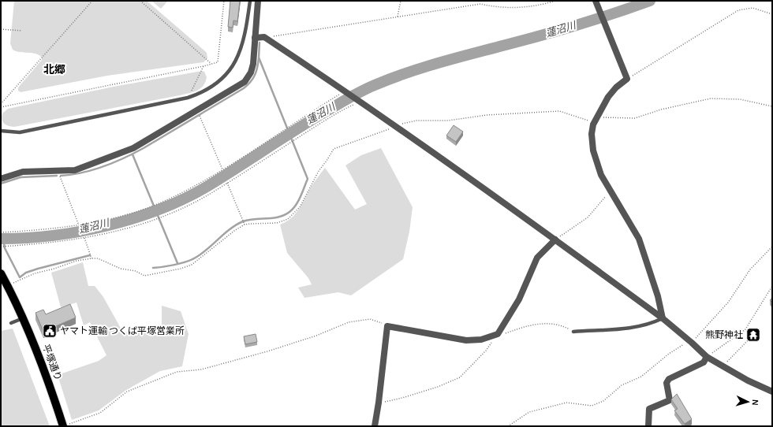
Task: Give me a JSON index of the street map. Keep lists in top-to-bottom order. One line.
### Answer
{"streets":{"main road":["平塚通り"]},"districts":["北郷"],"water":["蓮沼川"],"places":{"public building":["ヤマト運輸 つくば平塚営業所"],"temple":["熊野神社"]},"north":"right"}
